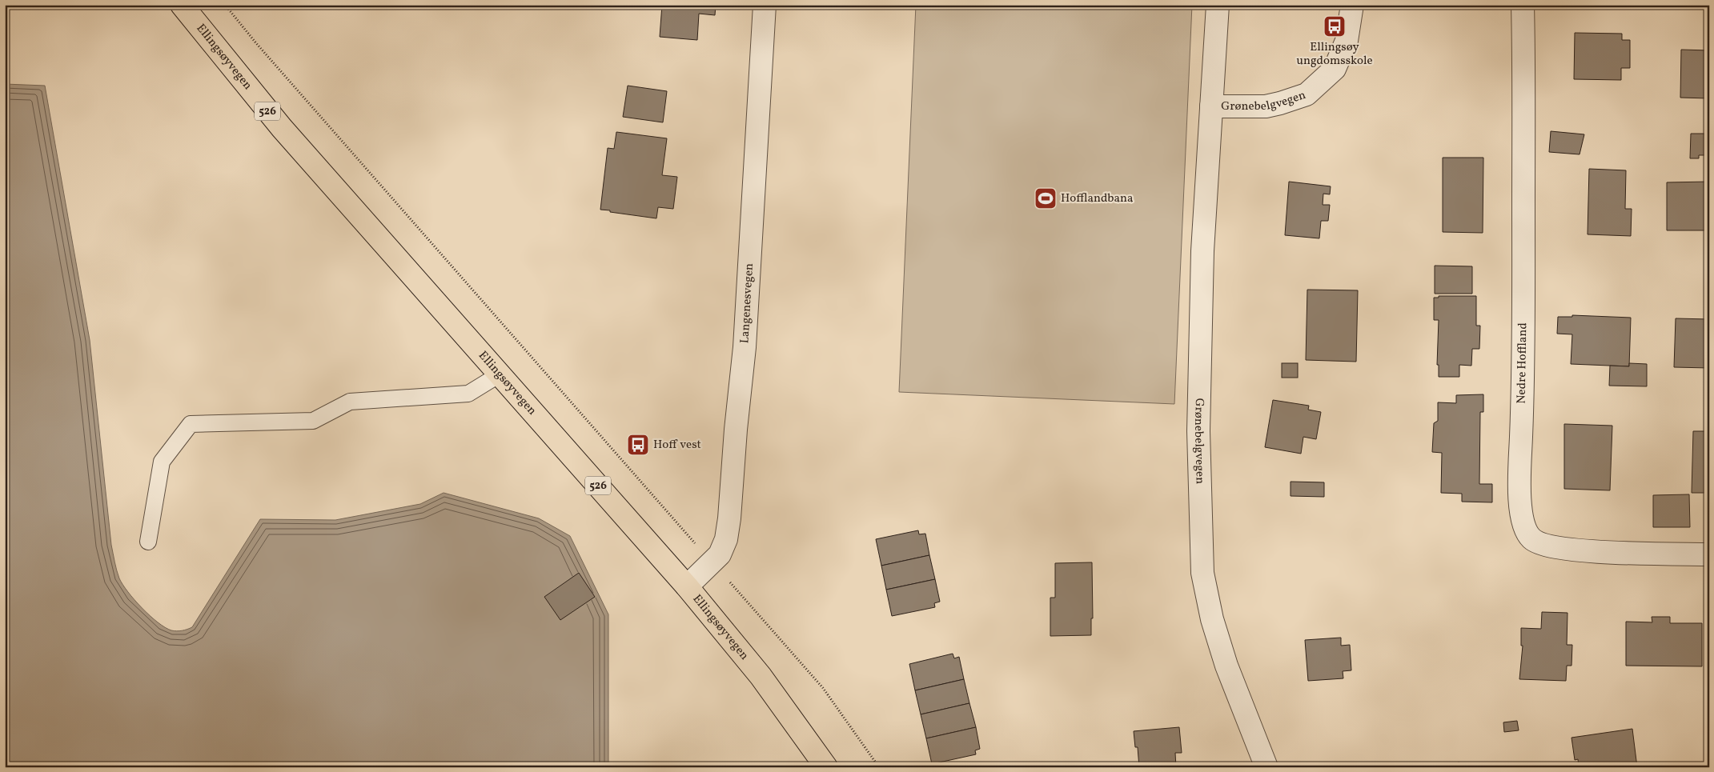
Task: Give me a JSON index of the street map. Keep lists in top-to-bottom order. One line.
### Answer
{"streets":{"main road":["Ellingsøyvegen","526"],"street":["Grønebelgvegen","Langenesvegen","Nedre Hoffland"]},"crossings":[["Ellingsøyvegen","Langenesvegen"]],"places":{"bus stop":["Ellingsøy ungdomsskole","Hoff vest"],"sports":["Hofflandbana"]}}
